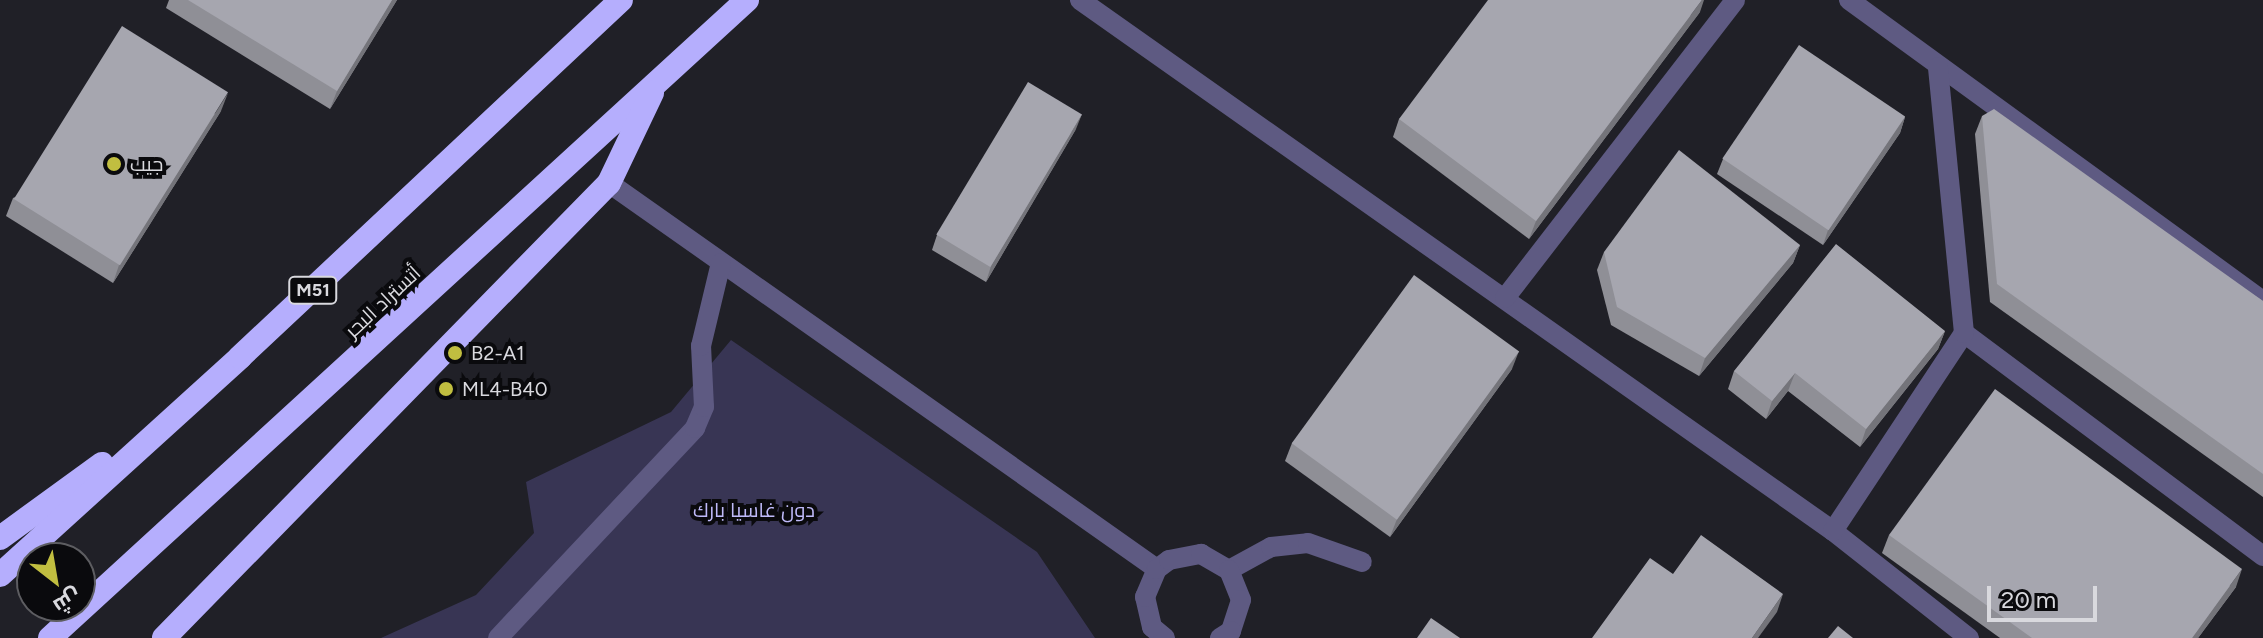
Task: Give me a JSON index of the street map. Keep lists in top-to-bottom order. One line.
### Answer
{"streets":{"highway":["M51","أتستراد البحر"]},"parks":["دون غاسيا بارك"],"places":["جيب","B2-A1","ML4-B40"],"scale_bar":"20 m","north":"bottom right"}
